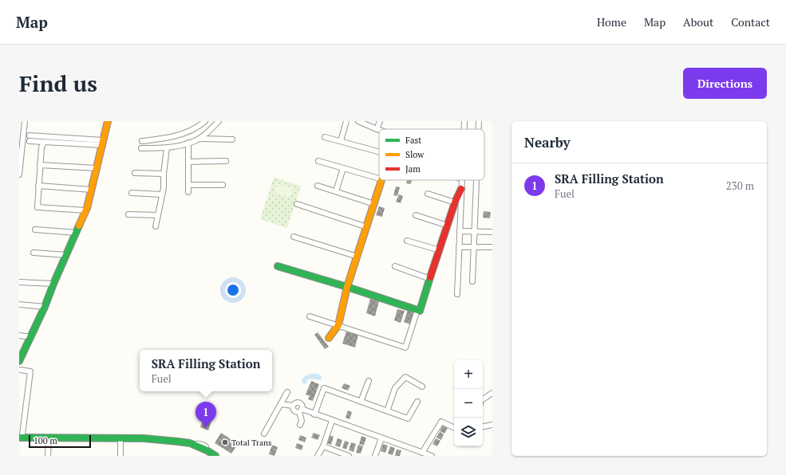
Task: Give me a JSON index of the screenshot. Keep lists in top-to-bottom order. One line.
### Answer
{"places":["Total Trans"],"legend":["Fast","Slow","Jam"],"scale_bar":"100 m","page":{"header":"Map","nav":["Home","Map","About","Contact"],"buttons":"Directions","title":"Find us","heading":"Nearby","list":[{"mark":"1","name":"SRA Filling Station","note":"Fuel","value":"230 m"}],"popup":["SRA Filling Station","Fuel"],"map_buttons":["+","−"],"pins":"1","scale":"100 m"}}
